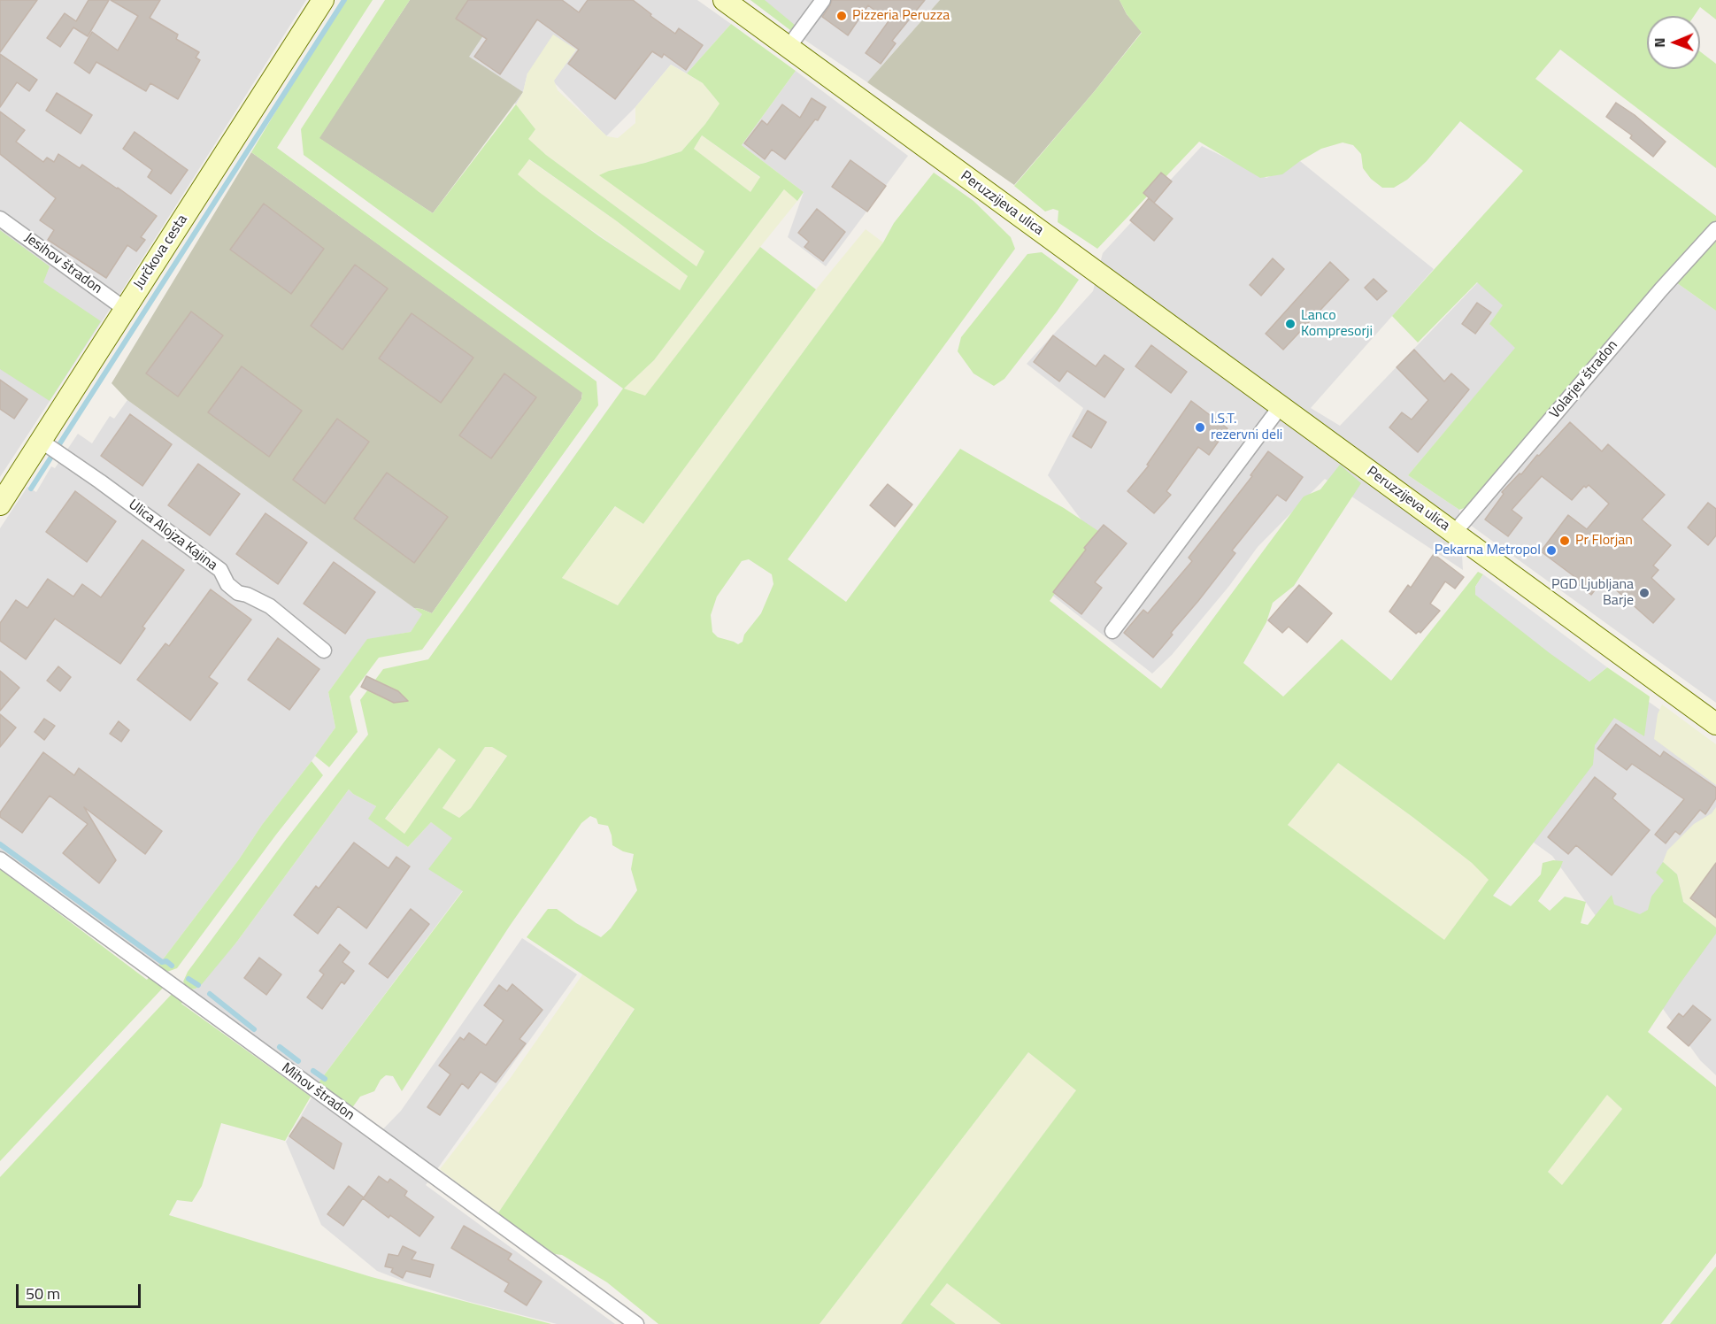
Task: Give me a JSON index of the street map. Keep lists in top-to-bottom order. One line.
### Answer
{"streets":{"main road":["Peruzzijeva ulica","Jurčkova cesta"],"street":["Jesihov štradon","Volarjev štradon","Ulica Alojza Kajina","Mihov štradon"]},"crossings":[["Peruzzijeva ulica","Volarjev štradon"],["Jurčkova cesta","Jesihov štradon"],["Jurčkova cesta","Ulica Alojza Kajina"]],"places":["Pizzeria Peruzza","Lanco Kompresorji","I.S.T. rezervni deli","Pr Florjan","Pekarna Metropol","PGD Ljubljana Barje"],"scale_bar":"50 m","north":"left"}
